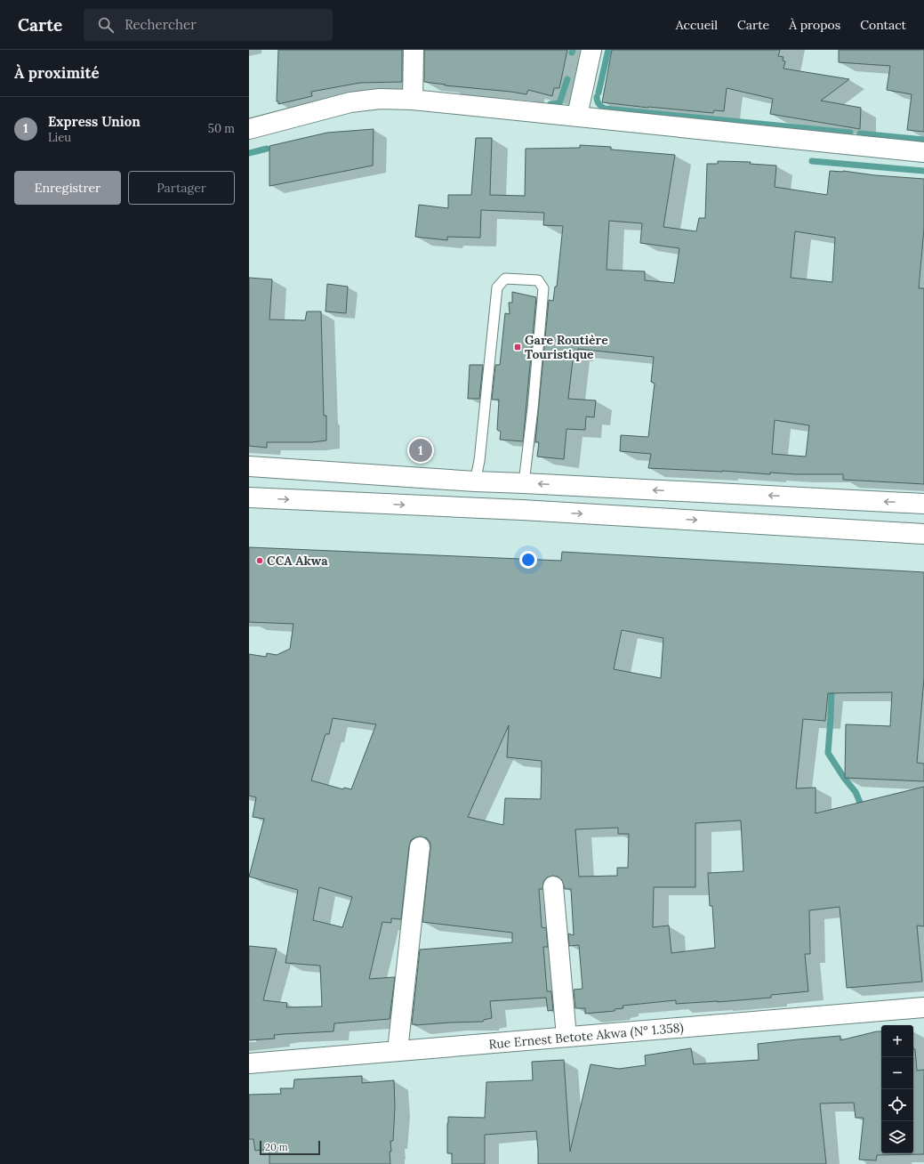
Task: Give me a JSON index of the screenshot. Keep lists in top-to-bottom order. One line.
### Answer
{"streets":{"street":["Rue Ernest Betote Akwa (N° 1.358)"]},"places":{"transit":["Gare Routière Touristique"],"other":["CCA Akwa"]},"scale_bar":"20 m","page":{"header":"Carte","search":"Rechercher","nav":["Accueil","Carte","À propos","Contact"],"heading":"À proximité","list":[{"mark":"1","name":"Express Union","note":"Lieu","value":"50 m"}],"buttons":["Enregistrer","Partager"],"pins":"1","map_buttons":["+","−"],"scale":"20 m"}}
